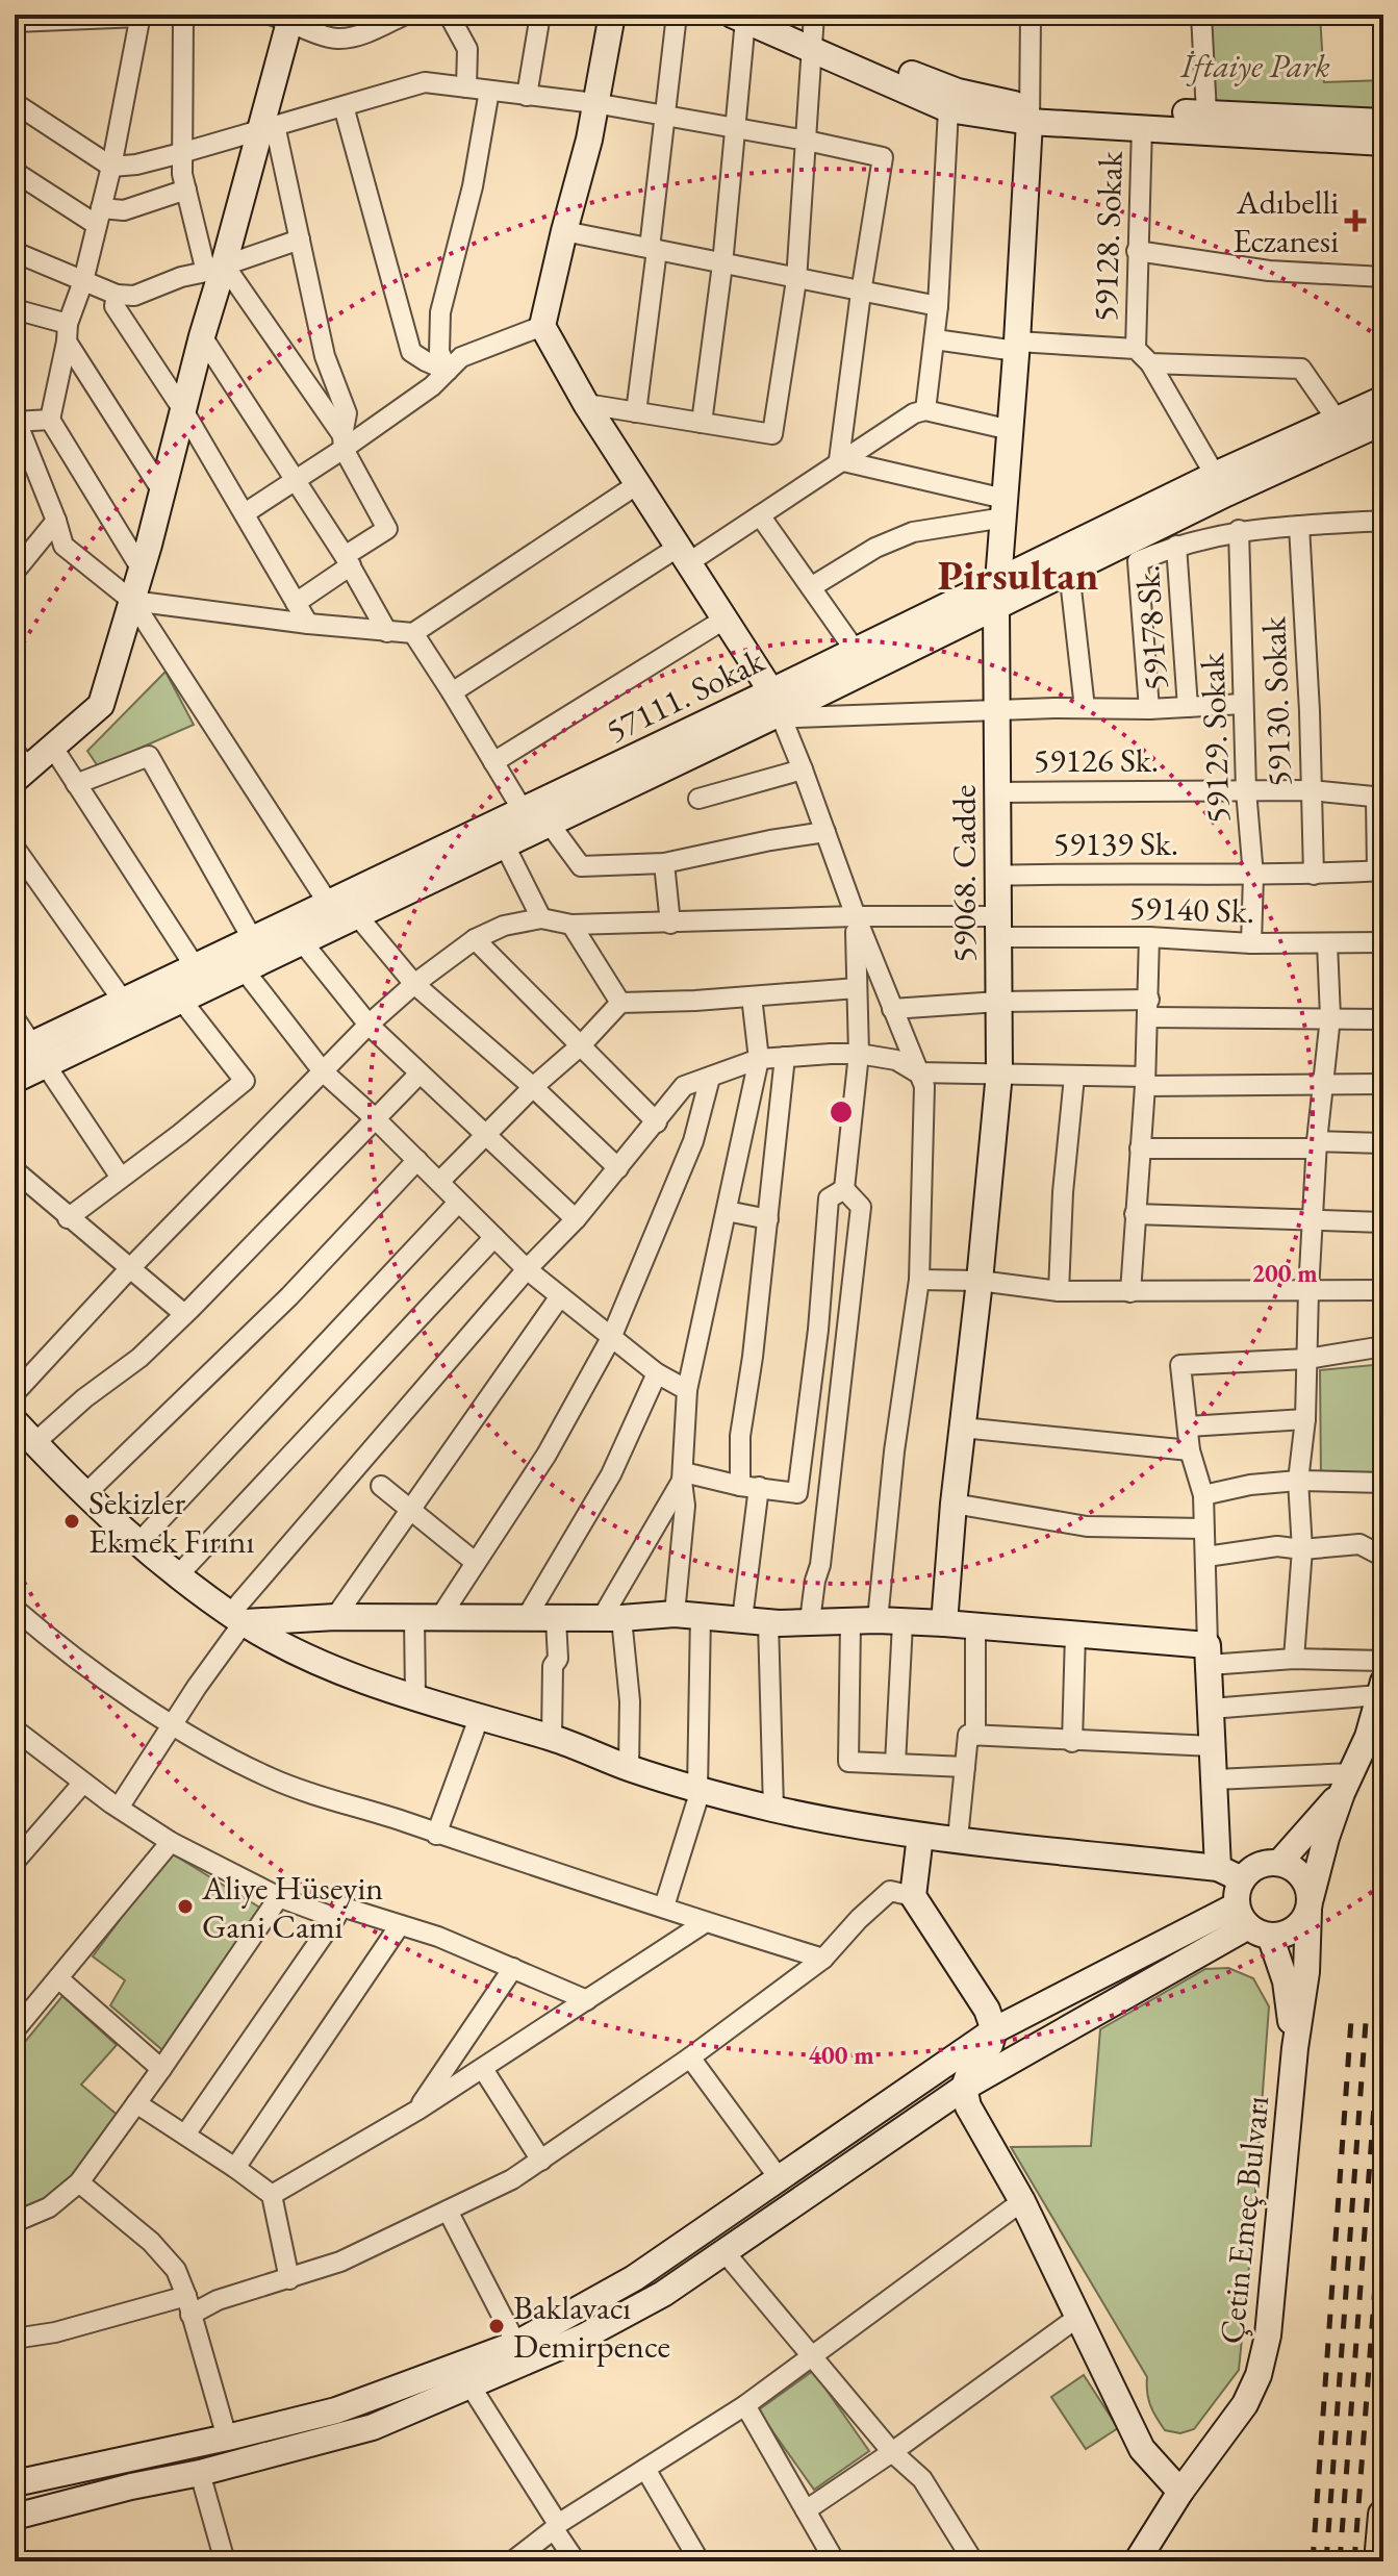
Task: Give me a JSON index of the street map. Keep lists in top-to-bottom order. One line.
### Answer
{"streets":{"street":["59128. Sokak","59178 Sk.","57111. Sokak","59130. Sokak","59129. Sokak","59126 Sk.","59139 Sk.","59068. Cadde","59140 Sk.","Çetin Emeç Bulvarı"]},"crossings":[["57111. Sokak","59068. Cadde"],["59130. Sokak","59126 Sk."],["59130. Sokak","59139 Sk."],["59129. Sokak","59126 Sk."],["59129. Sokak","59139 Sk."],["59129. Sokak","59140 Sk."],["59126 Sk.","59068. Cadde"],["59139 Sk.","59068. Cadde"],["59068. Cadde","59140 Sk."]],"districts":["Pirsultan"],"parks":["İftaiye Park"],"places":{"health":["Adıbelli Eczanesi"],"other":["Sekizler Ekmek Fırını","Aliye Hüseyin Gani Cami","Baklavacı Demirpence"]},"rings":["200 m","400 m"]}
